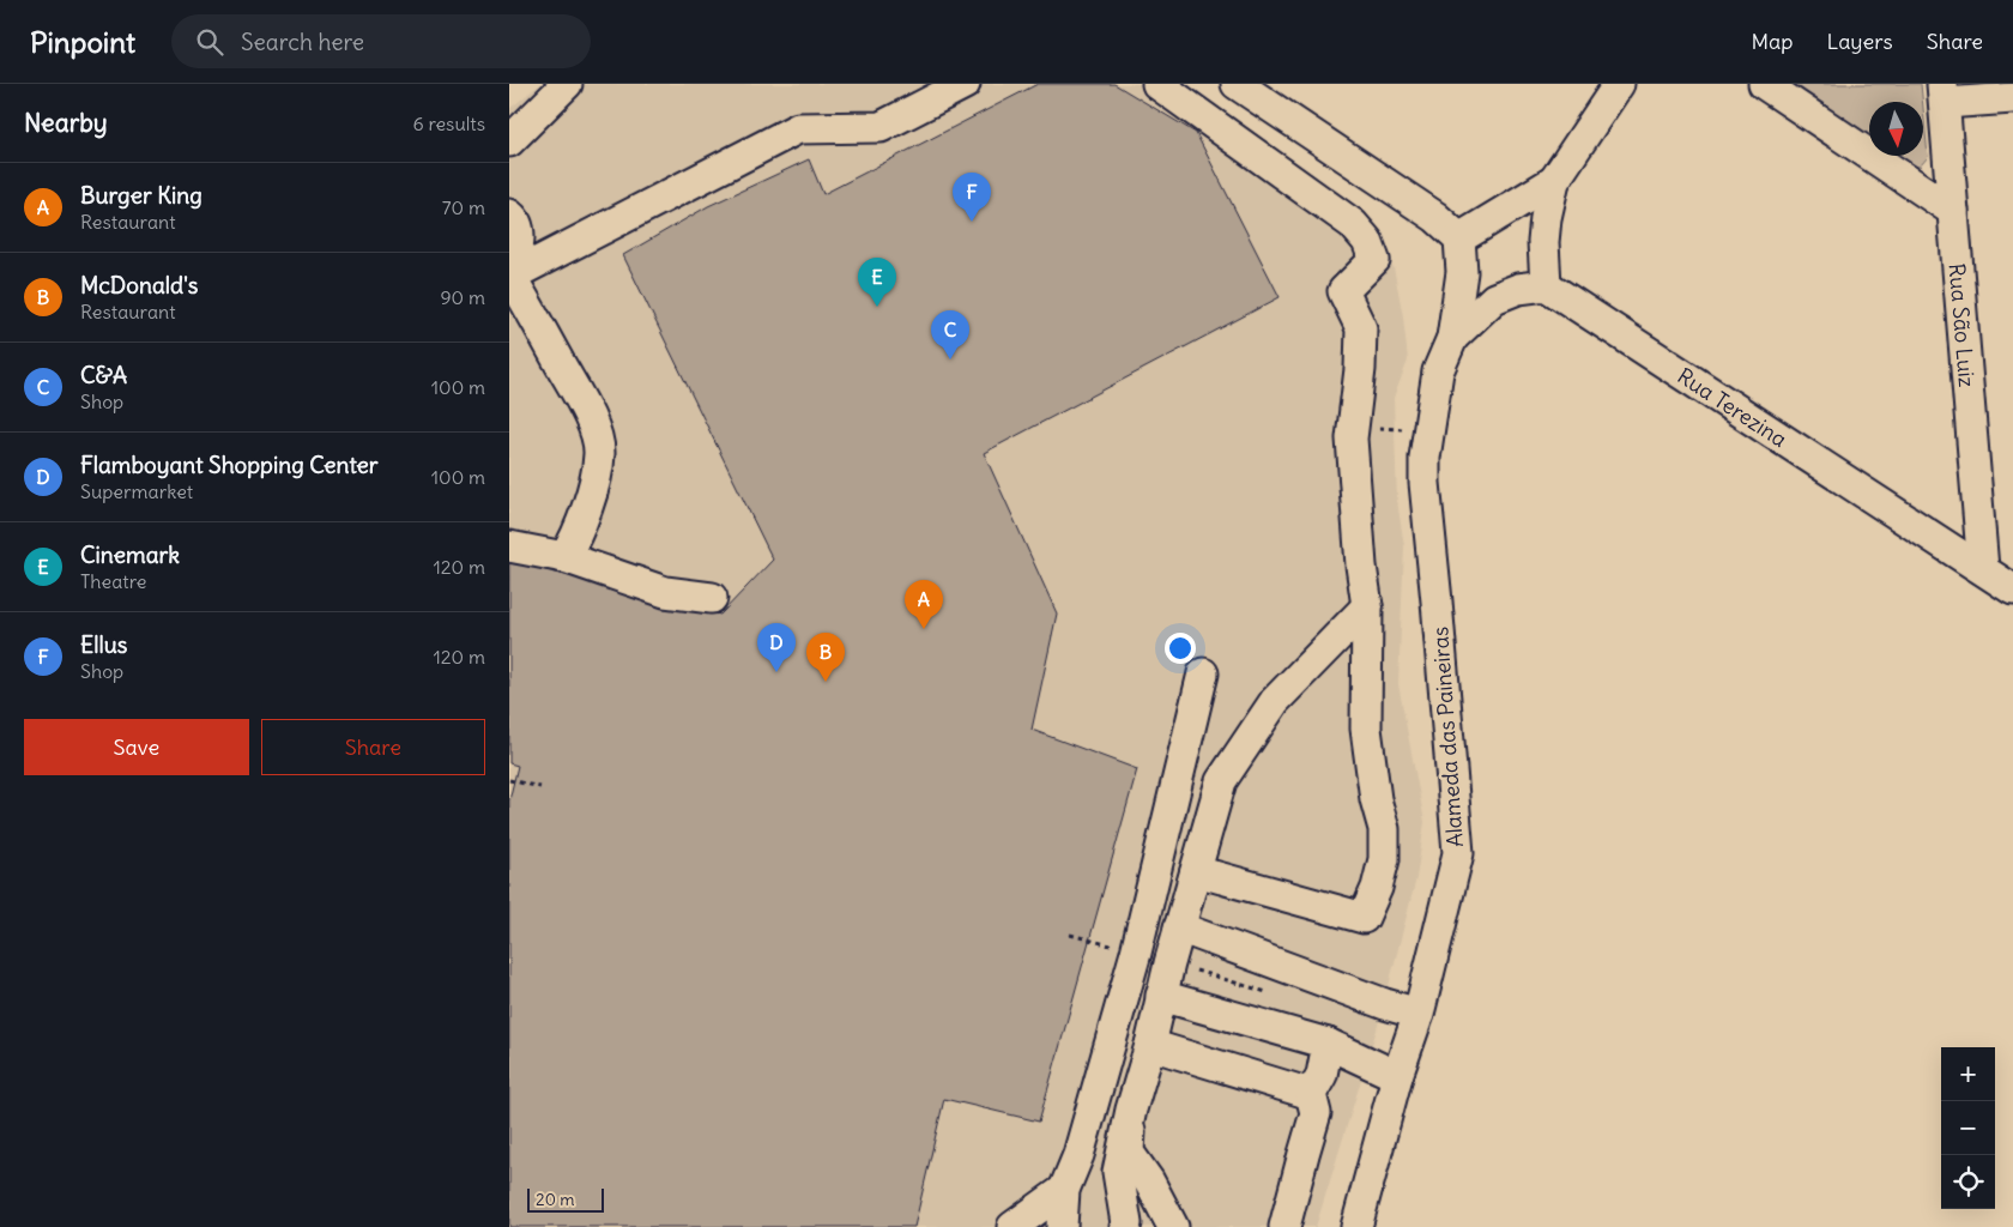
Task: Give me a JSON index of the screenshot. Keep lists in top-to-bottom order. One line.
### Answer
{"streets":{"street":["Rua São Luiz","Rua Terezina","Alameda das Paineiras"]},"crossings":[["Rua São Luiz","Rua Terezina"]],"scale_bar":"20 m","north":"bottom","page":{"header":"Pinpoint","search":"Search here","nav":["Map","Layers","Share"],"heading":["Nearby","6 results"],"list":[{"mark":"A","name":"Burger King","note":"Restaurant","value":"70 m"},{"mark":"B","name":"McDonald's","note":"Restaurant","value":"90 m"},{"mark":"C","name":"C&A","note":"Shop","value":"100 m"},{"mark":"D","name":"Flamboyant Shopping Center","note":"Supermarket","value":"100 m"},{"mark":"E","name":"Cinemark","note":"Theatre","value":"120 m"},{"mark":"F","name":"Ellus","note":"Shop","value":"120 m"}],"pins":["F","E","C","A","D","B"],"buttons":["Save","Share"],"map_buttons":["+","−"],"scale":"20 m"}}
